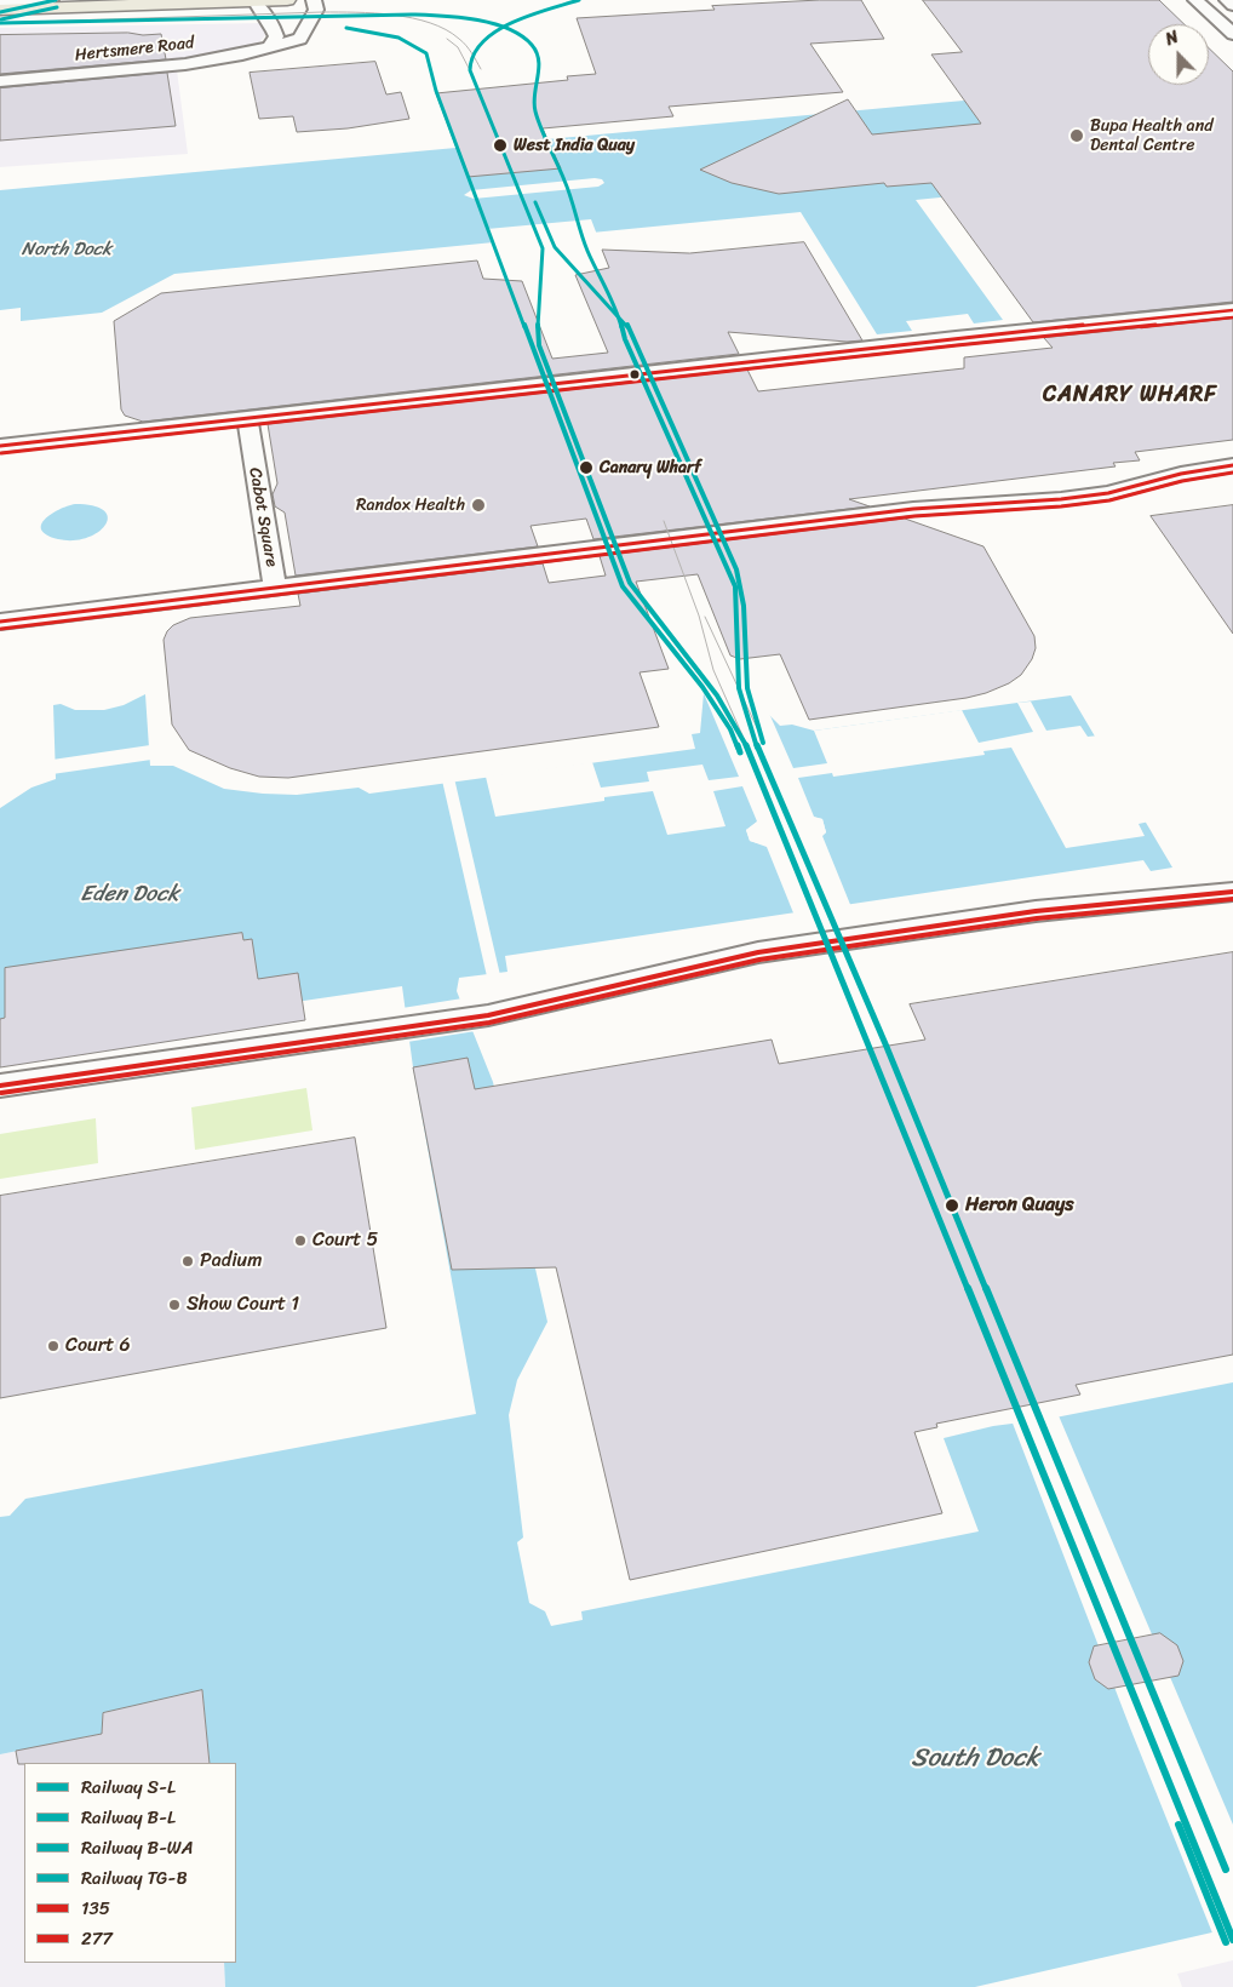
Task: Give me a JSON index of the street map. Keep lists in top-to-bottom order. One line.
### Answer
{"streets":{"street":["Hertsmere Road","Cabot Square"]},"districts":["CANARY WHARF"],"water":["North Dock","Eden Dock","South Dock"],"places":["Bupa Health and Dental Centre","West India Quay","Canary Wharf","Randox Health","Heron Quays","Court 5","Padium","Show Court 1","Court 6"],"lines":["rail line S-L","rail line B-WA","rail line TG-B","rail line B-L","transit line 135","transit line 277"],"legend":["Railway S-L","Railway B-L","Railway B-WA","Railway TG-B","135","277"],"north":"top"}
